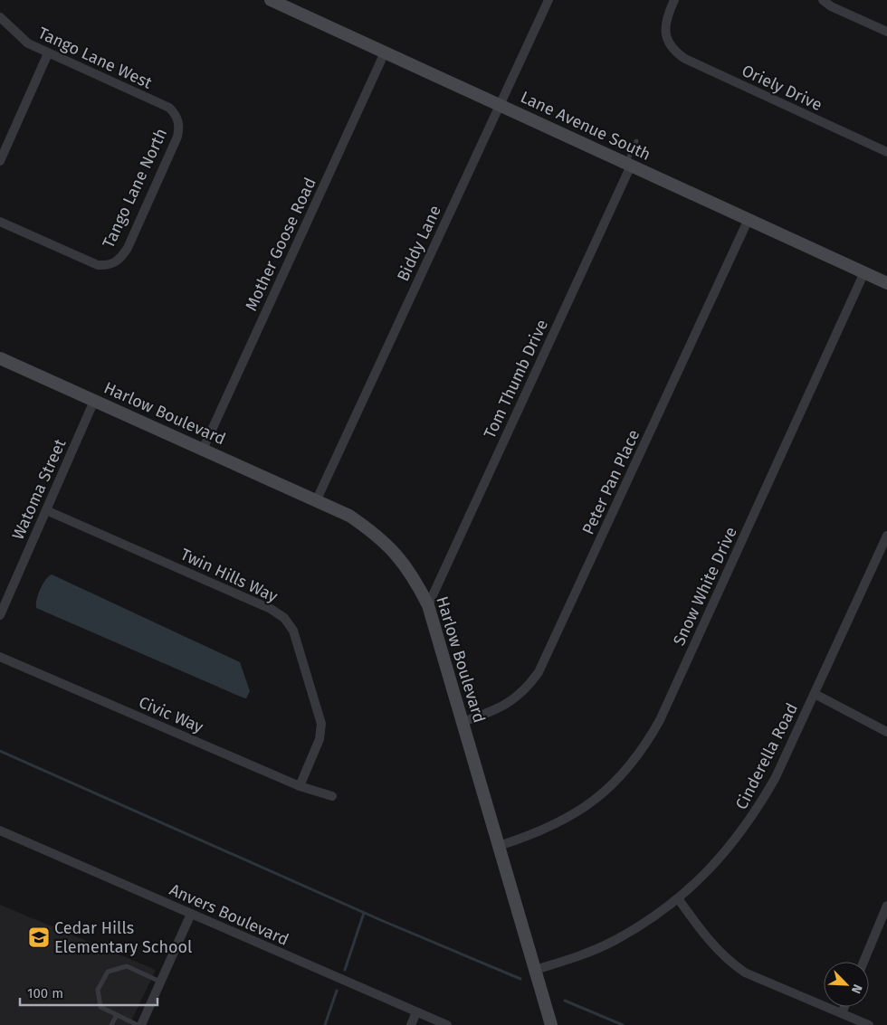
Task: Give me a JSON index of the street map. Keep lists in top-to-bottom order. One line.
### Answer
{"streets":{"street":["Tango Lane West","Oriely Drive","Lane Avenue South","Tango Lane North","Biddy Lane","Mother Goose Road","Tom Thumb Drive","Harlow Boulevard","Peter Pan Place","Watoma Street","Twin Hills Way","Snow White Drive","Civic Way","Cinderella Road","Anvers Boulevard"]},"crossings":[["Tango Lane West","Tango Lane North"],["Lane Avenue South","Biddy Lane"],["Lane Avenue South","Mother Goose Road"],["Lane Avenue South","Tom Thumb Drive"],["Lane Avenue South","Peter Pan Place"],["Lane Avenue South","Snow White Drive"],["Biddy Lane","Harlow Boulevard"],["Mother Goose Road","Harlow Boulevard"],["Tom Thumb Drive","Harlow Boulevard"],["Harlow Boulevard","Peter Pan Place"],["Harlow Boulevard","Watoma Street"],["Harlow Boulevard","Snow White Drive"],["Harlow Boulevard","Cinderella Road"],["Watoma Street","Twin Hills Way"],["Twin Hills Way","Civic Way"]],"places":{"school or university":["Cedar Hills Elementary School"]},"scale_bar":"100 m","north":"bottom right"}
